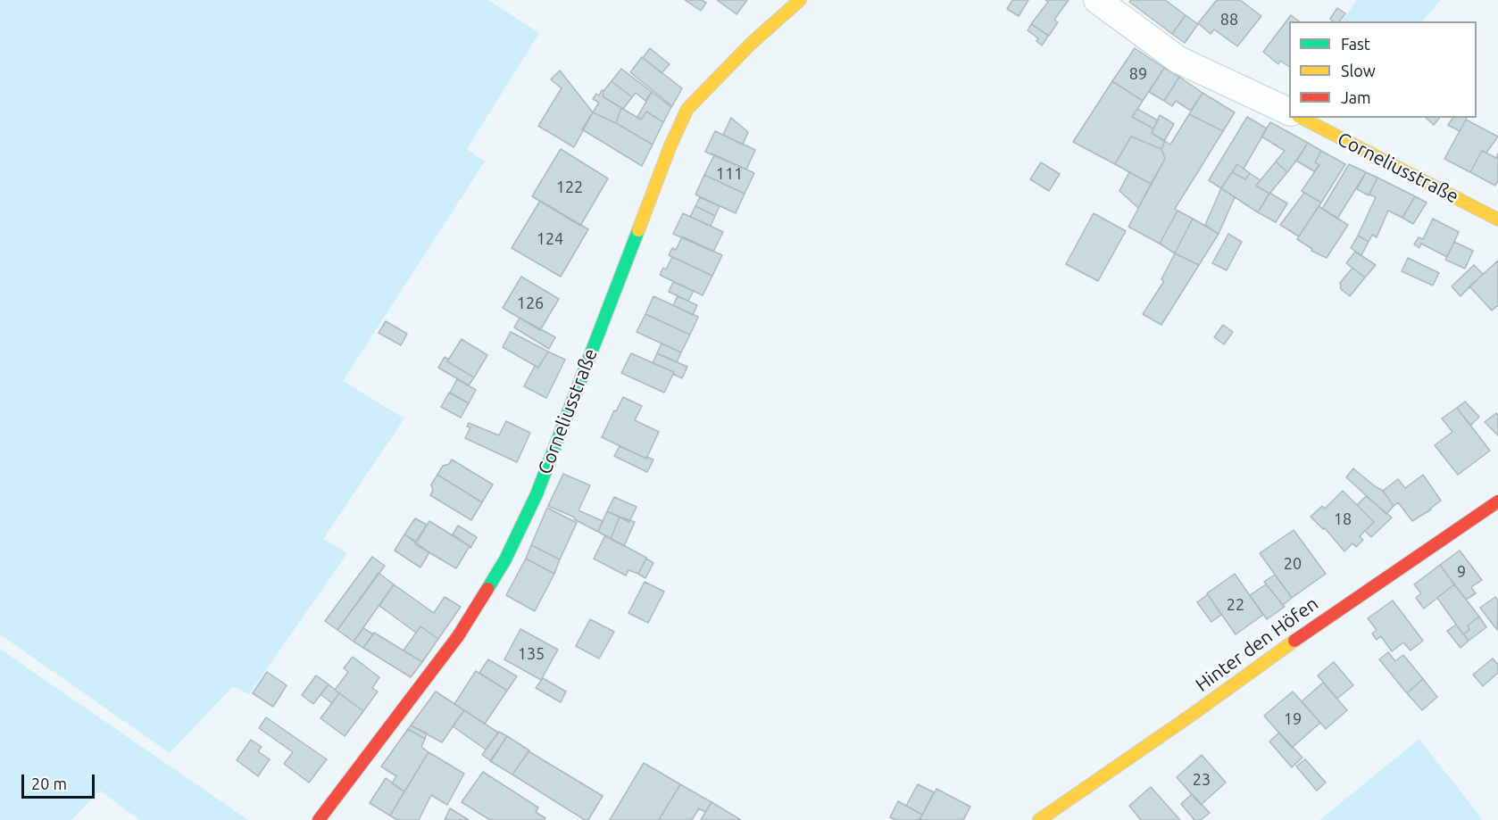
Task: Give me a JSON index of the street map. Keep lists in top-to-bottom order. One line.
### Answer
{"streets":{"street":["Corneliusstraße","Hinter den Höfen"]},"house_numbers":["88","89","111","122","124","126","18","20","9","22","135","19","23"],"legend":["Fast","Slow","Jam"],"scale_bar":"20 m"}
